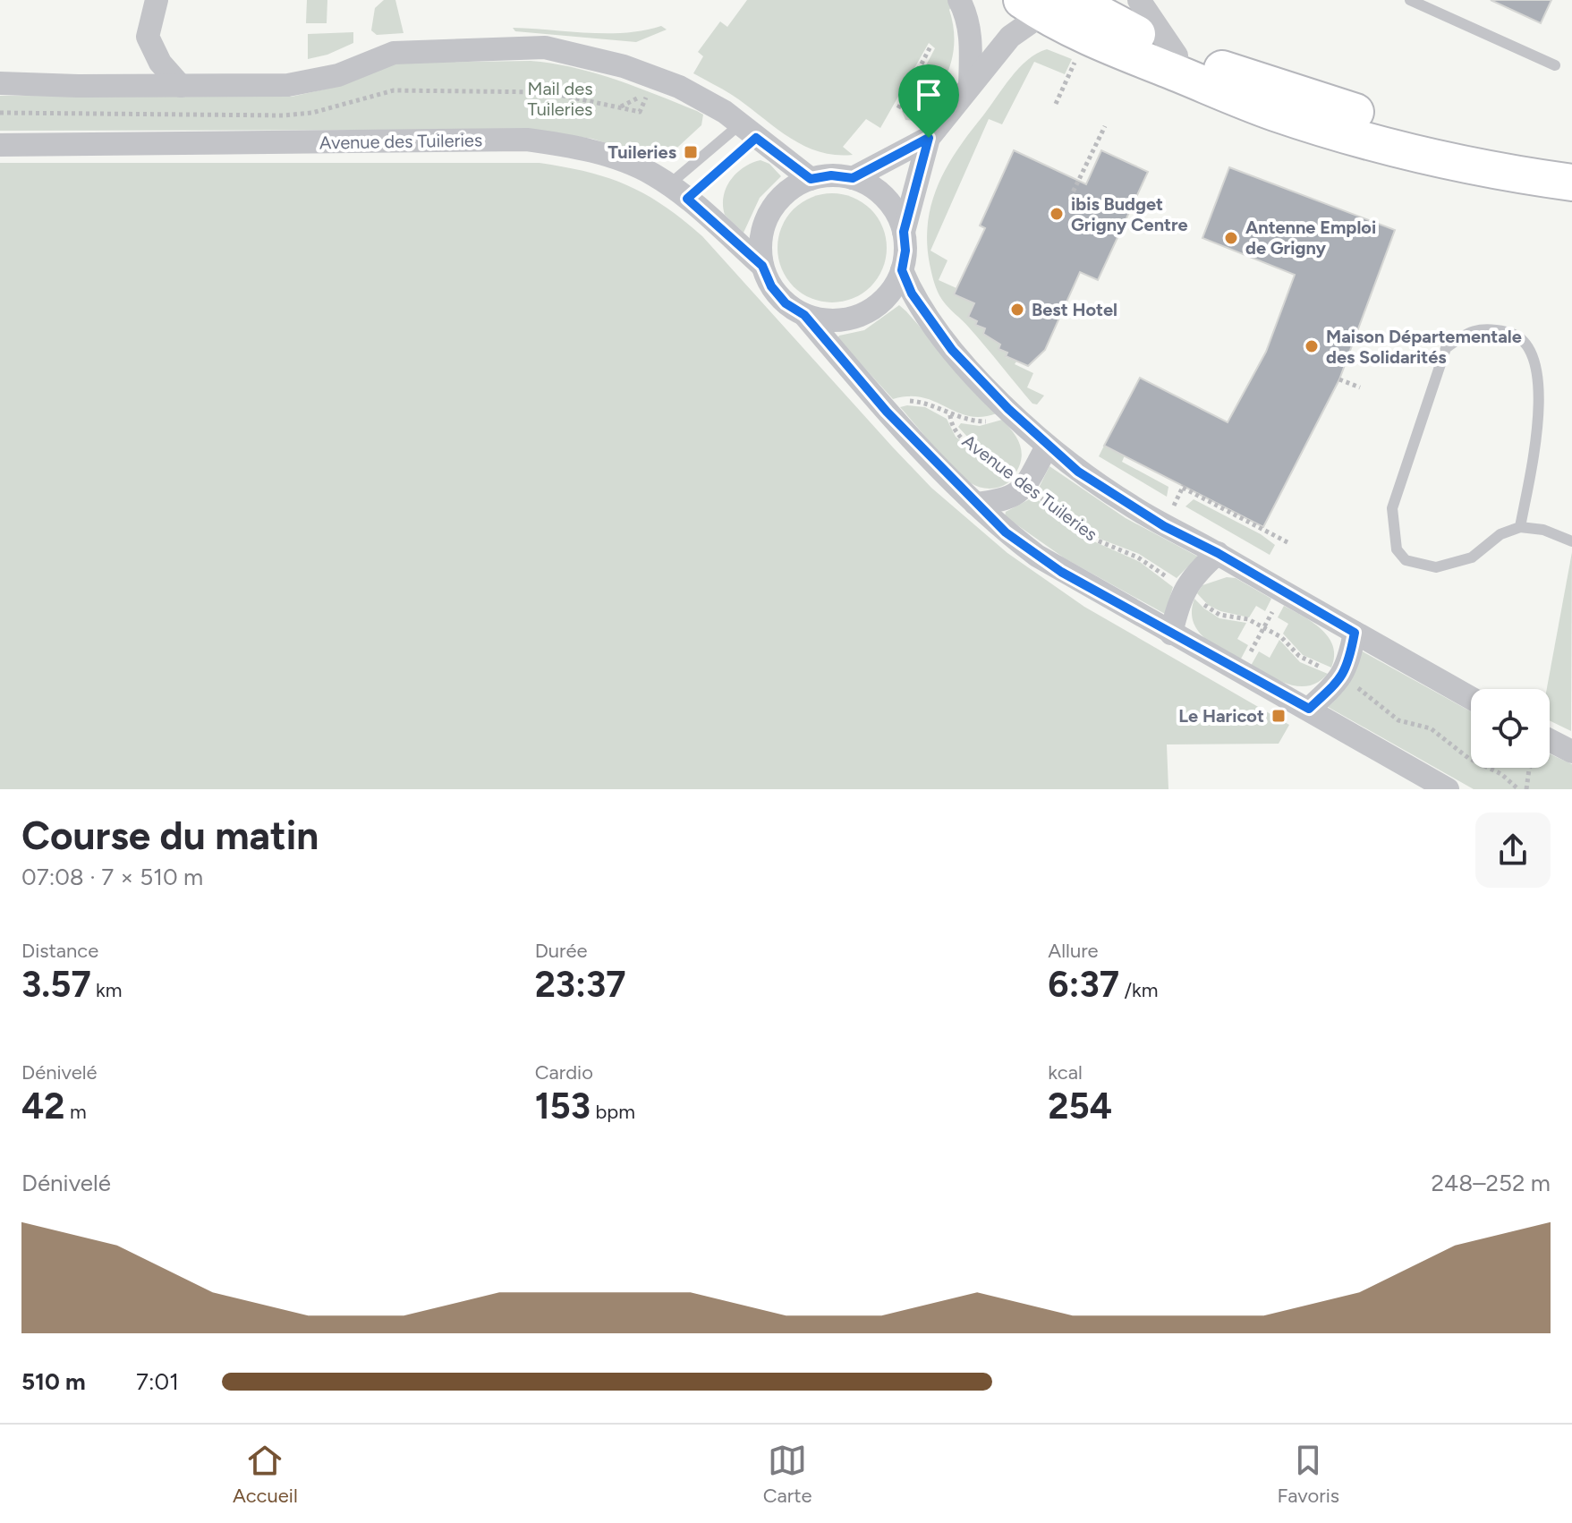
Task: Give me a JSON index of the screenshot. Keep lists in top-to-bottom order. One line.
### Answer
{"streets":{"street":["Avenue des Tuileries"]},"parks":["Mail des Tuileries"],"places":{"transit":["Tuileries","Le Haricot"],"other":["ibis Budget Grigny Centre","Antenne Emploi de Grigny","Best Hotel","Maison Départementale des Solidarités"]},"page":{"heading":["Course du matin","07:08 · 7 × 510 m"],"stats":[["Distance","3.57 km"],["Durée","23:37"],["Allure","6:37 /km"],["Dénivelé","42 m"],["Cardio","153 bpm"],["kcal","254"]],"chart":["Dénivelé","248–252 m"],"list":[{"name":"510 m","note":"7:01"}],"tabs":["Accueil","Carte","Favoris"]}}
